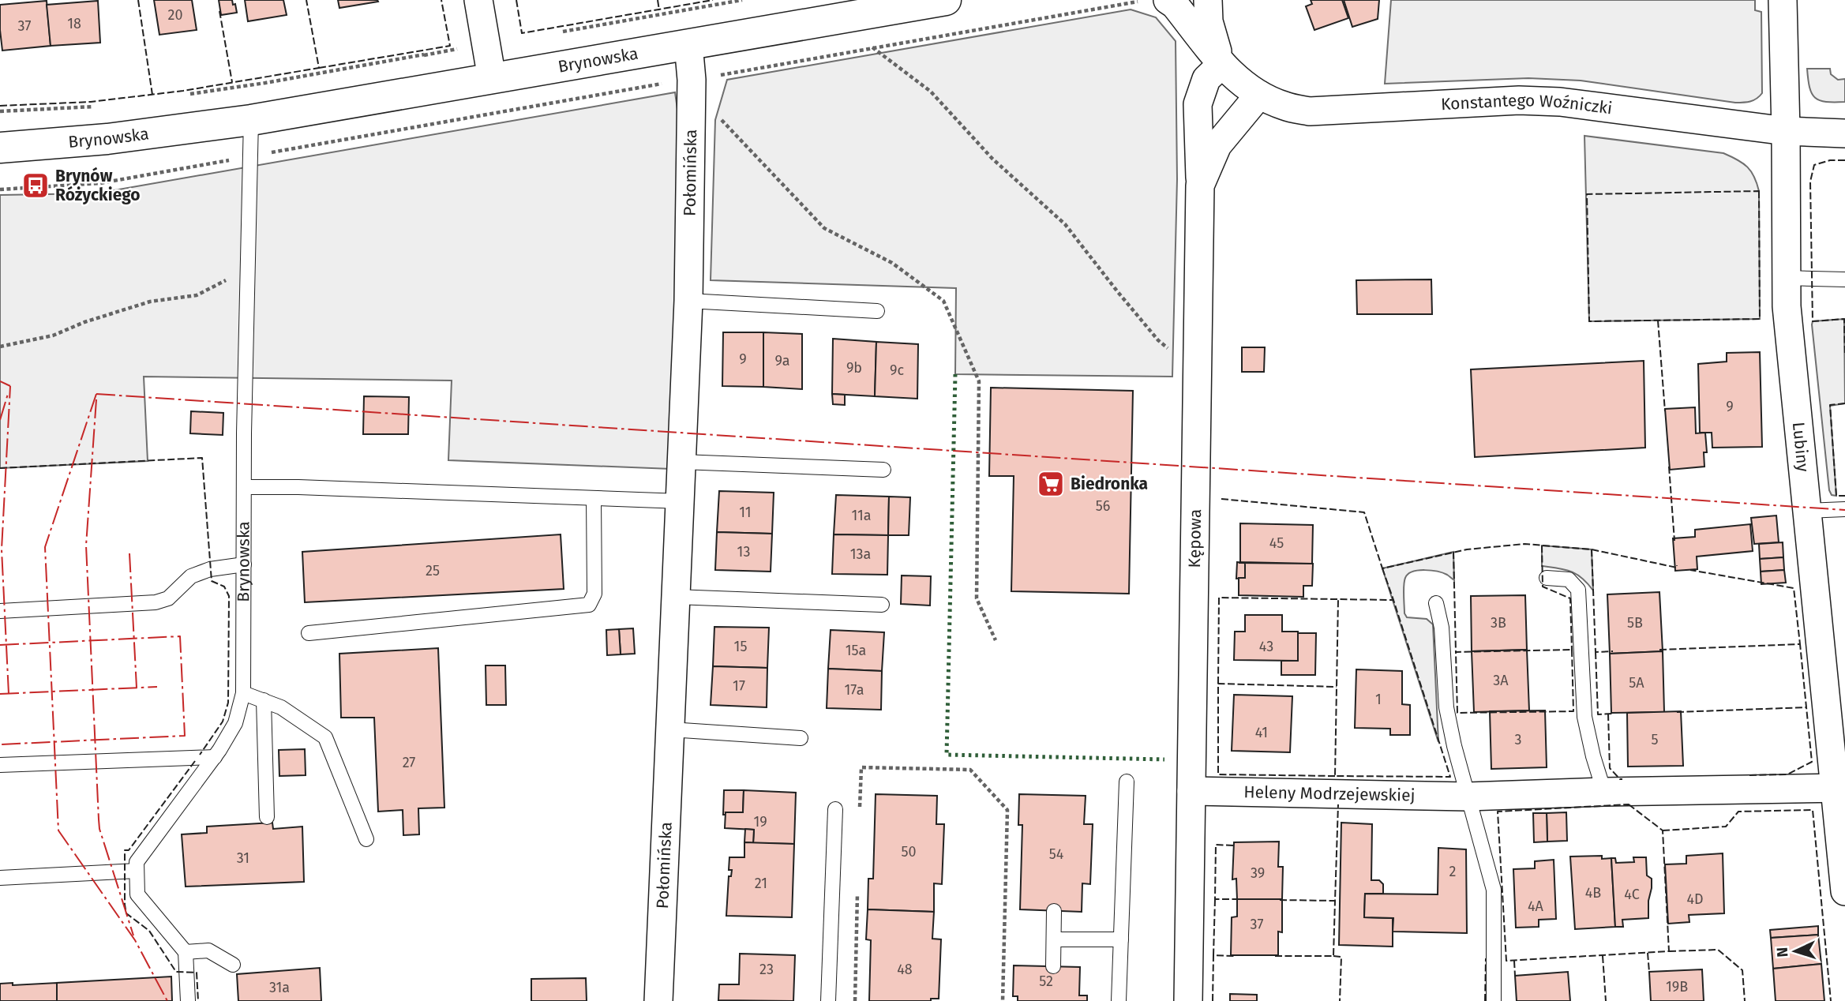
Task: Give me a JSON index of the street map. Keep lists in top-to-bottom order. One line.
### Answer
{"streets":{"main road":["Brynowska"],"street":["Konstantego Woźniczki","Połomińska","Lubiny","Kępowa","Heleny Modrzejewskiej"]},"crossings":[["Brynowska","Połomińska"],["Konstantego Woźniczki","Lubiny"],["Konstantego Woźniczki","Kępowa"],["Lubiny","Heleny Modrzejewskiej"],["Kępowa","Heleny Modrzejewskiej"]],"places":{"bus stop":["Brynów Różyckiego"],"supermarket":["Biedronka"]},"house_numbers":["20","18","37","9","9a","9b","9c","9","56","11","11a","45","13","13a","25","3B","5B","15","43","15a","3A","5A","17","17a","1","41","3","5","27","19","50","54","31","2","39","21","4B","4C","4D","4A","37","23","48","52","19B","31a"],"north":"left"}
